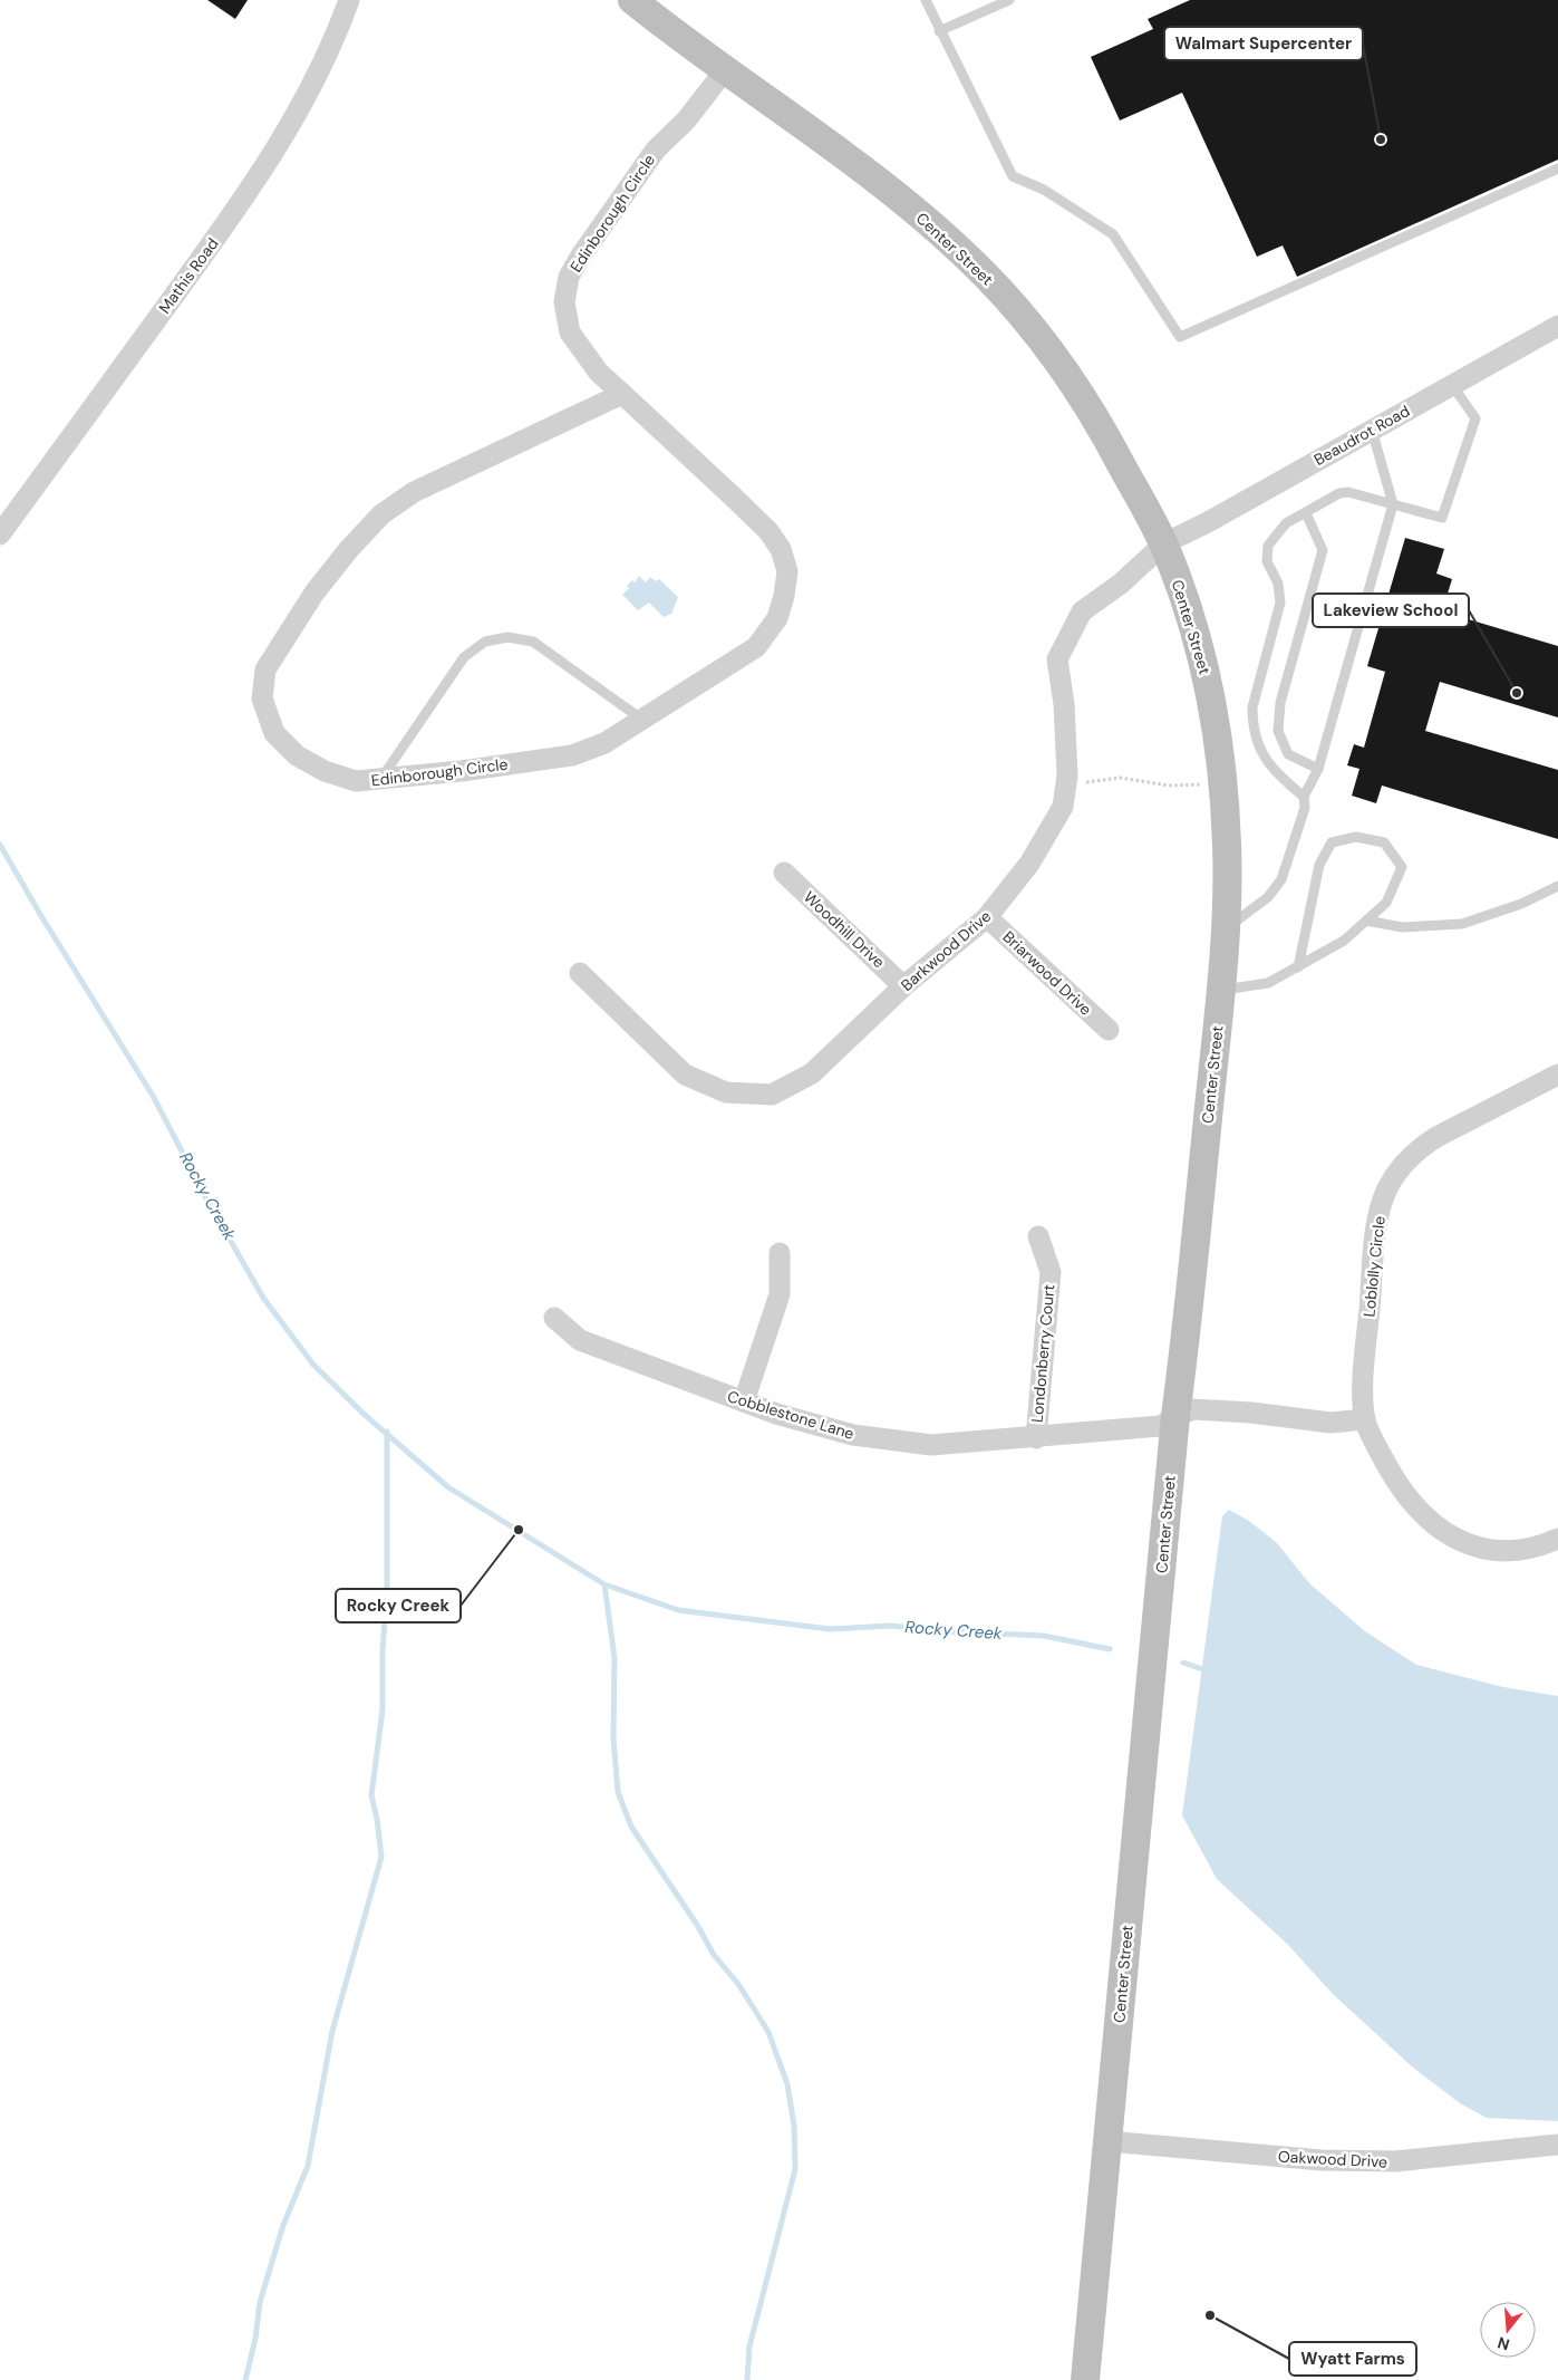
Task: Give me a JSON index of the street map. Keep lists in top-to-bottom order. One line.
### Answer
{"streets":{"street":["Edinborough Circle","Center Street","Mathis Road","Beaudrot Road","Woodhill Drive","Barkwood Drive","Briarwood Drive","Loblolly Circle","Londonberry Court","Cobblestone Lane","Oakwood Drive"]},"crossings":[["Edinborough Circle","Center Street"],["Center Street","Beaudrot Road"],["Center Street","Barkwood Drive"],["Center Street","Cobblestone Lane"],["Center Street","Oakwood Drive"],["Beaudrot Road","Barkwood Drive"],["Woodhill Drive","Barkwood Drive"],["Barkwood Drive","Briarwood Drive"],["Londonberry Court","Cobblestone Lane"]],"water":["Rocky Creek"],"places":["Walmart Supercenter","Lakeview School","Rocky Creek","Wyatt Farms"],"north":"bottom"}
